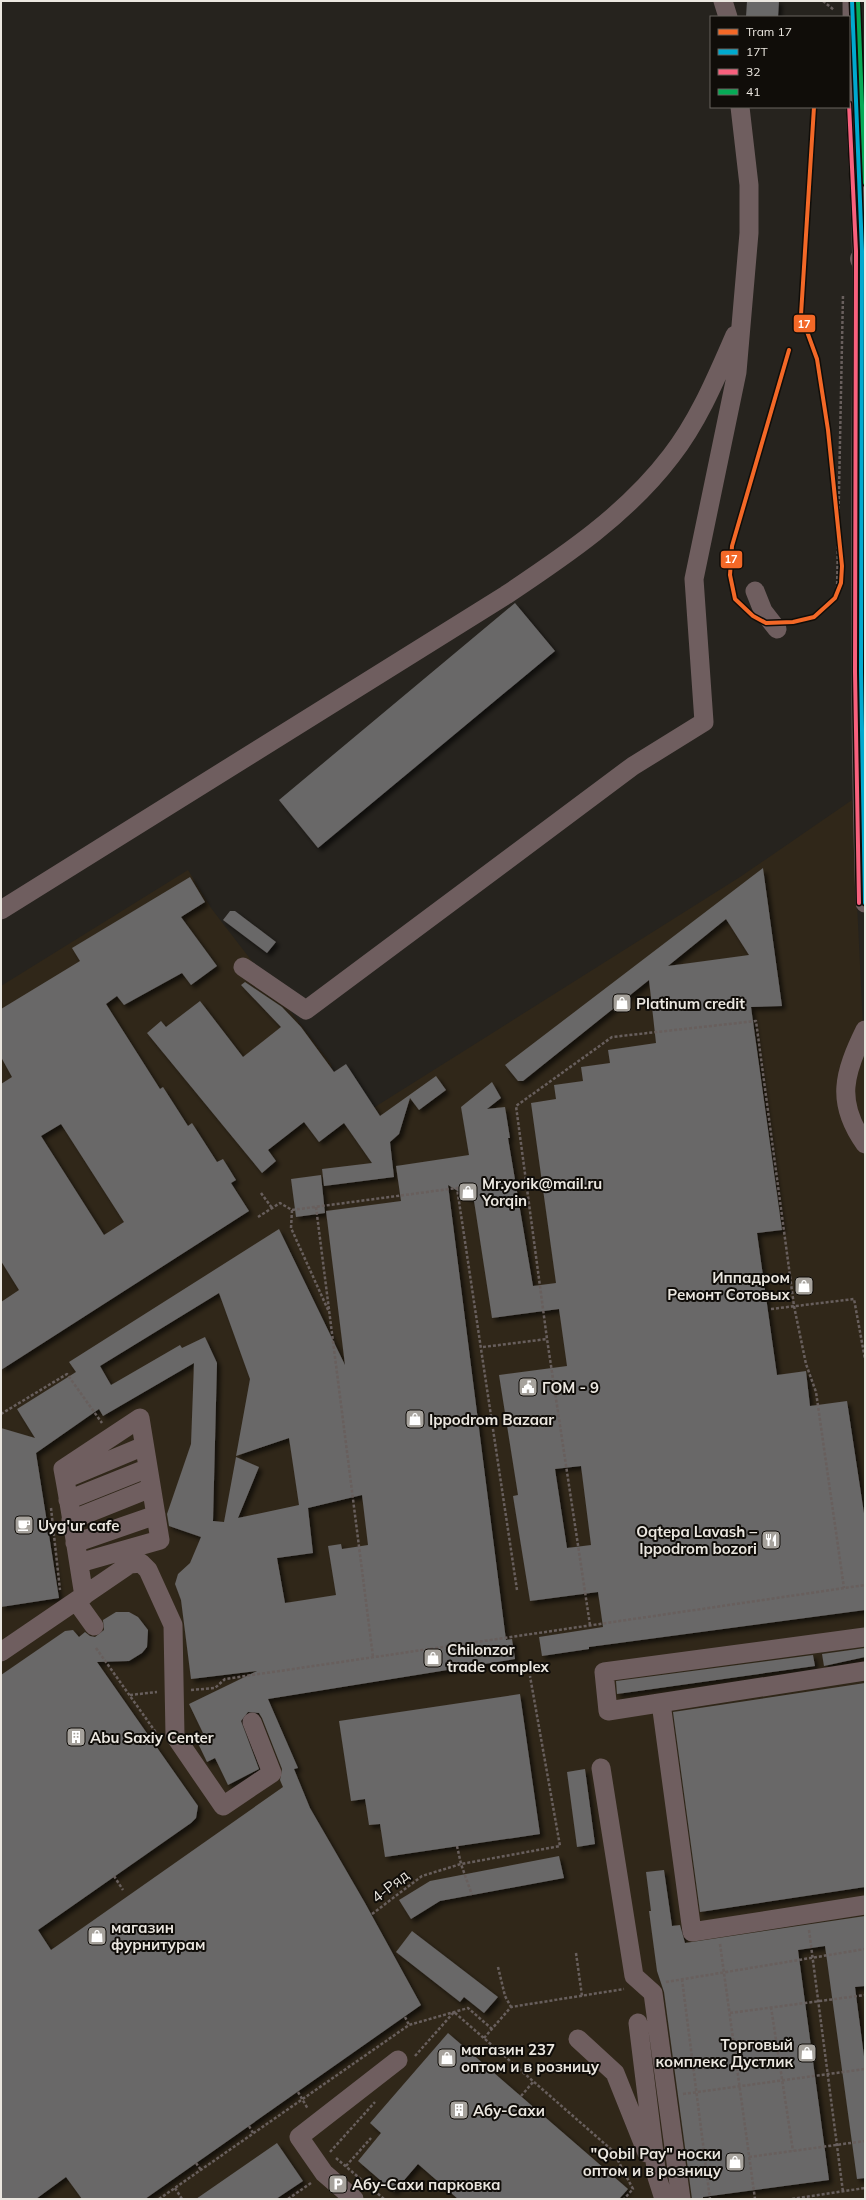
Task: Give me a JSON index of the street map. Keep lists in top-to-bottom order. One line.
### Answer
{"streets":{"path":["4-Ряд"]},"places":{"shop":["Platinum credit","Mr.yorik@mail.ru Yorqin","Иппадром Ремонт Сотовых","Ippodrom Bazaar","Chilonzor trade complex","магазин фурнитурам","Торговый комплекс Дустлик","магазин 237 оптом и в розницу","\"Qobil Pay\" носки оптом и в розницу"],"public building":["ГОМ - 9"],"cafe":["Uyg'ur cafe"],"restaurant":["Oqtepa Lavash – Ippodrom bozori"],"building":["Abu Saxiy Center","Абу-Сахи"],"parking":["Абу-Сахи парковка"]},"lines":["transit line 17T","transit line 41","tram line 17","transit line 32"],"legend":["Tram 17","17T","32","41"]}
